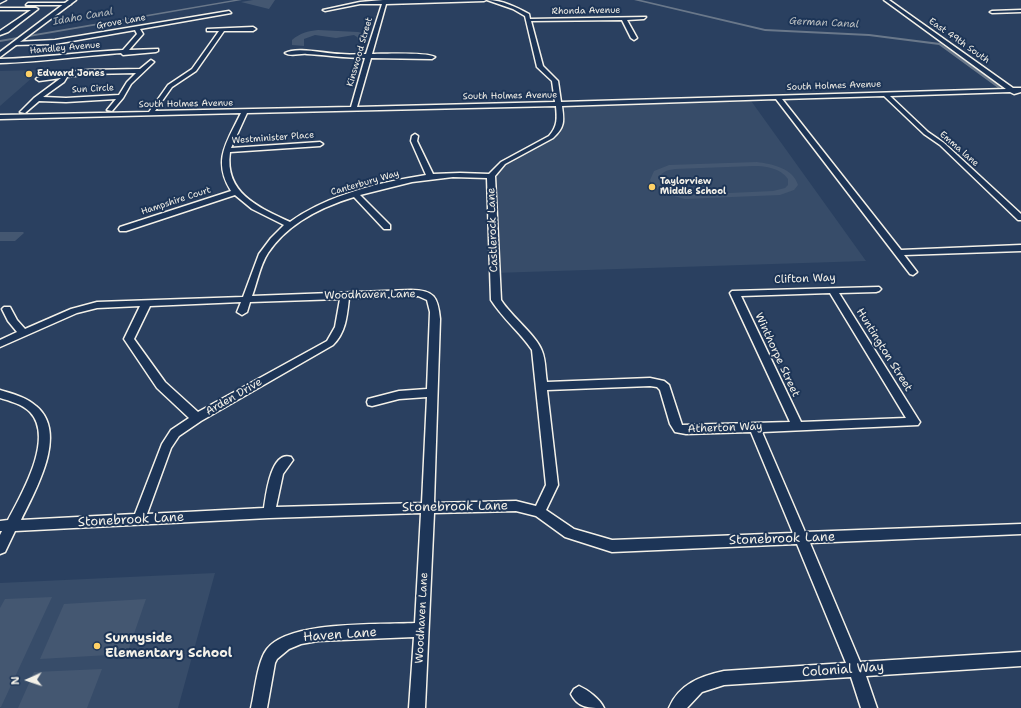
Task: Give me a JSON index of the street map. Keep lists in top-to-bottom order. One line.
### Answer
{"streets":{"street":["Rhonda Avenue","Grove Lane","East 49th South","Handley Avenue","Kinswood Street","South Holmes Avenue","Sun Circle","Westminister Place","Emma lane","Canterbury Way","Hampshire Court","Castlerock Lane","Clifton Way","Woodhaven Lane","Huntington Street","Winthorpe Street","Arden Drive","Atherton Way","Stonebrook Lane","Haven Lane","Colonial Way"]},"crossings":[["Rhonda Avenue","Castlerock Lane"],["East 49th South","South Holmes Avenue"],["Kinswood Street","South Holmes Avenue"],["South Holmes Avenue","Emma lane"],["South Holmes Avenue","Castlerock Lane"],["Canterbury Way","Castlerock Lane"],["Canterbury Way","Woodhaven Lane"],["Castlerock Lane","Atherton Way"],["Castlerock Lane","Stonebrook Lane"],["Clifton Way","Huntington Street"],["Clifton Way","Winthorpe Street"],["Woodhaven Lane","Arden Drive"],["Woodhaven Lane","Stonebrook Lane"],["Woodhaven Lane","Haven Lane"],["Huntington Street","Atherton Way"],["Winthorpe Street","Atherton Way"],["Arden Drive","Stonebrook Lane"]],"water":["Idaho Canal","German Canal"],"places":["Edward Jones","Taylorview Middle School","Sunnyside Elementary School"],"north":"left"}
